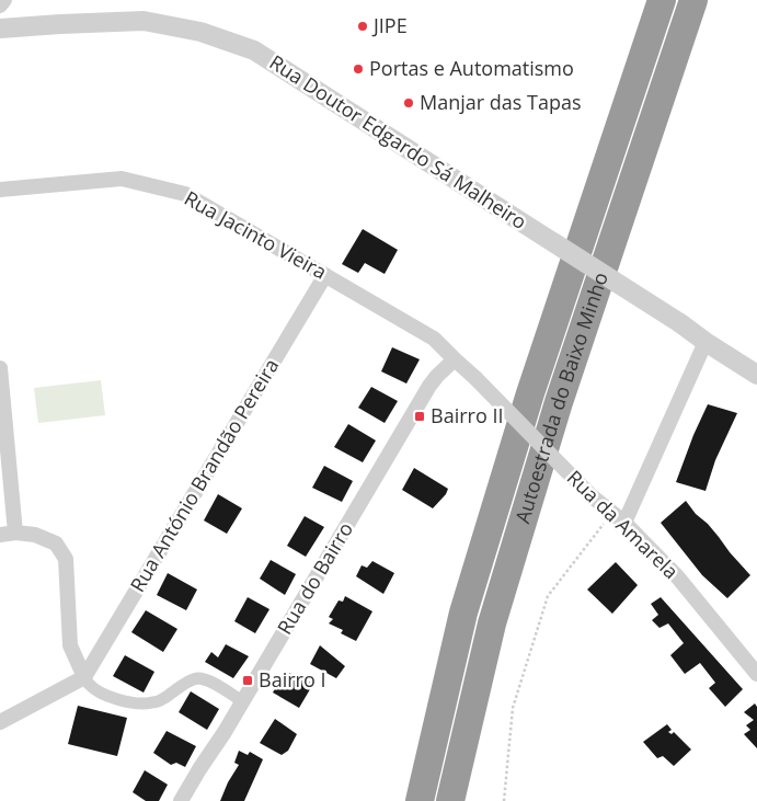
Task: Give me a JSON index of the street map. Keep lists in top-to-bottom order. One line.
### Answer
{"streets":{"highway":["Autoestrada do Baixo Minho"],"street":["Rua Doutor Edgardo Sá Malheiro","Rua Jacinto Vieira","Rua António Brandão Pereira","Rua da Amarela","Rua do Bairro"]},"crossings":[["Rua Jacinto Vieira","Rua António Brandão Pereira"],["Rua Jacinto Vieira","Rua da Amarela"],["Rua Jacinto Vieira","Rua do Bairro"],["Rua da Amarela","Rua do Bairro"]],"places":{"other":["JIPE","Portas e Automatismo","Manjar das Tapas"],"transit":["Bairro II","Bairro I"]}}
